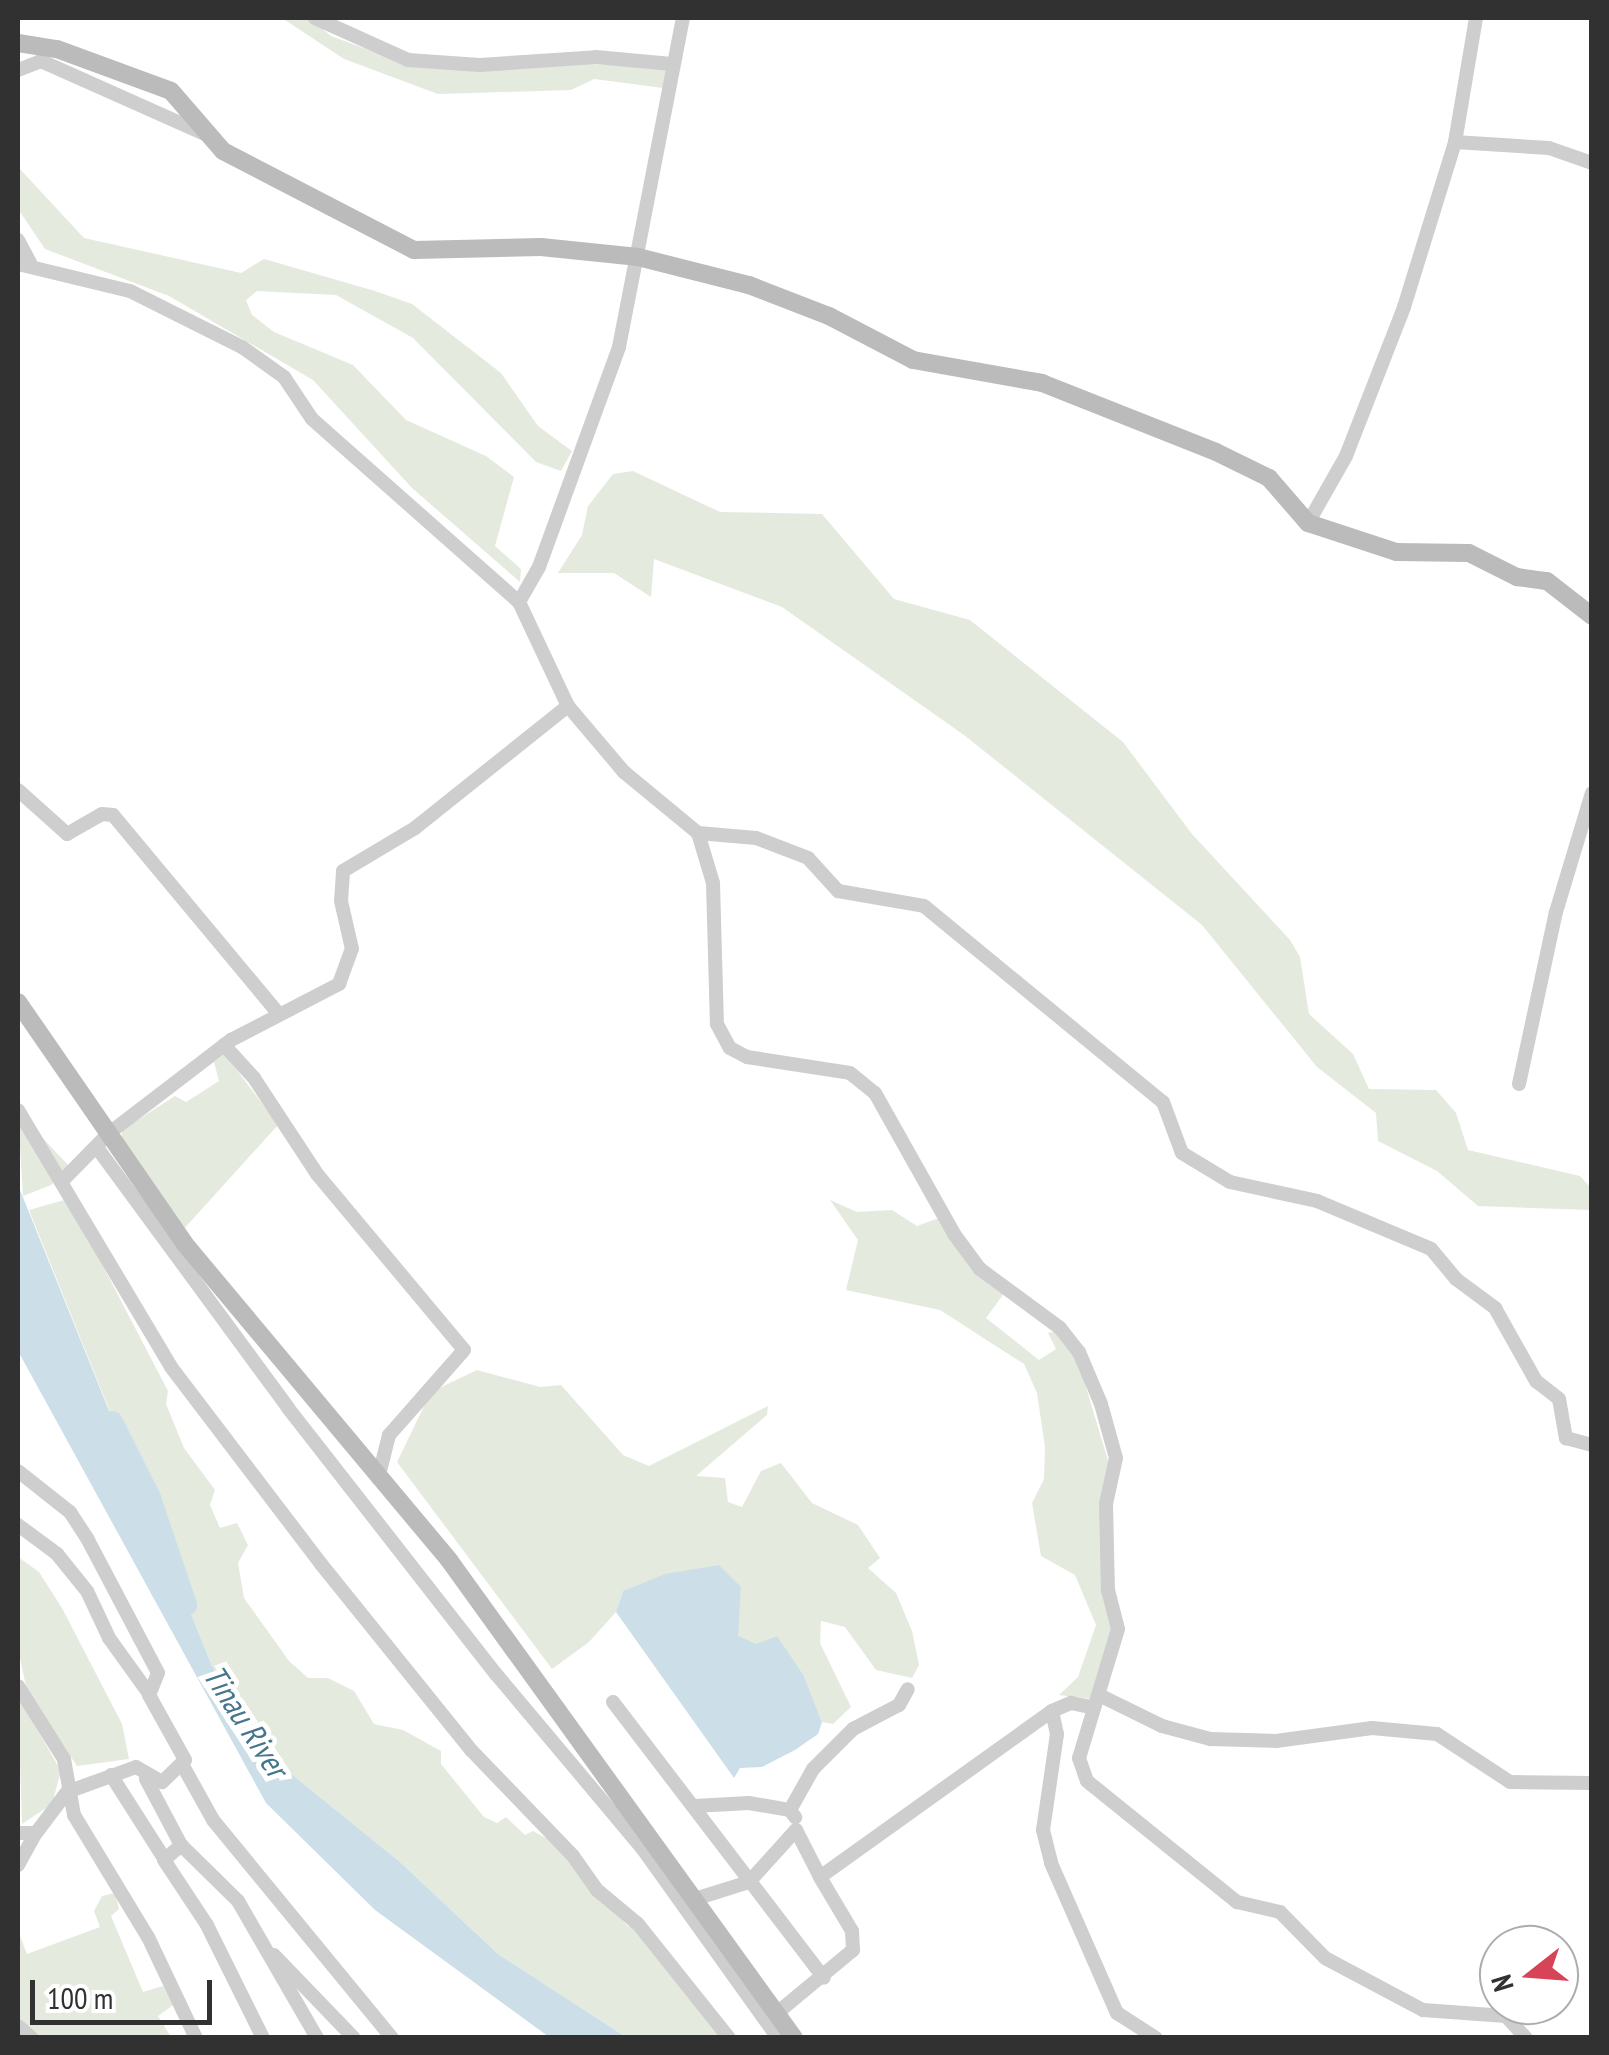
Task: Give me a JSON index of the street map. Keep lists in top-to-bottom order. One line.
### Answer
{"water":["Tinau River"],"scale_bar":"100 m","north":"left"}
